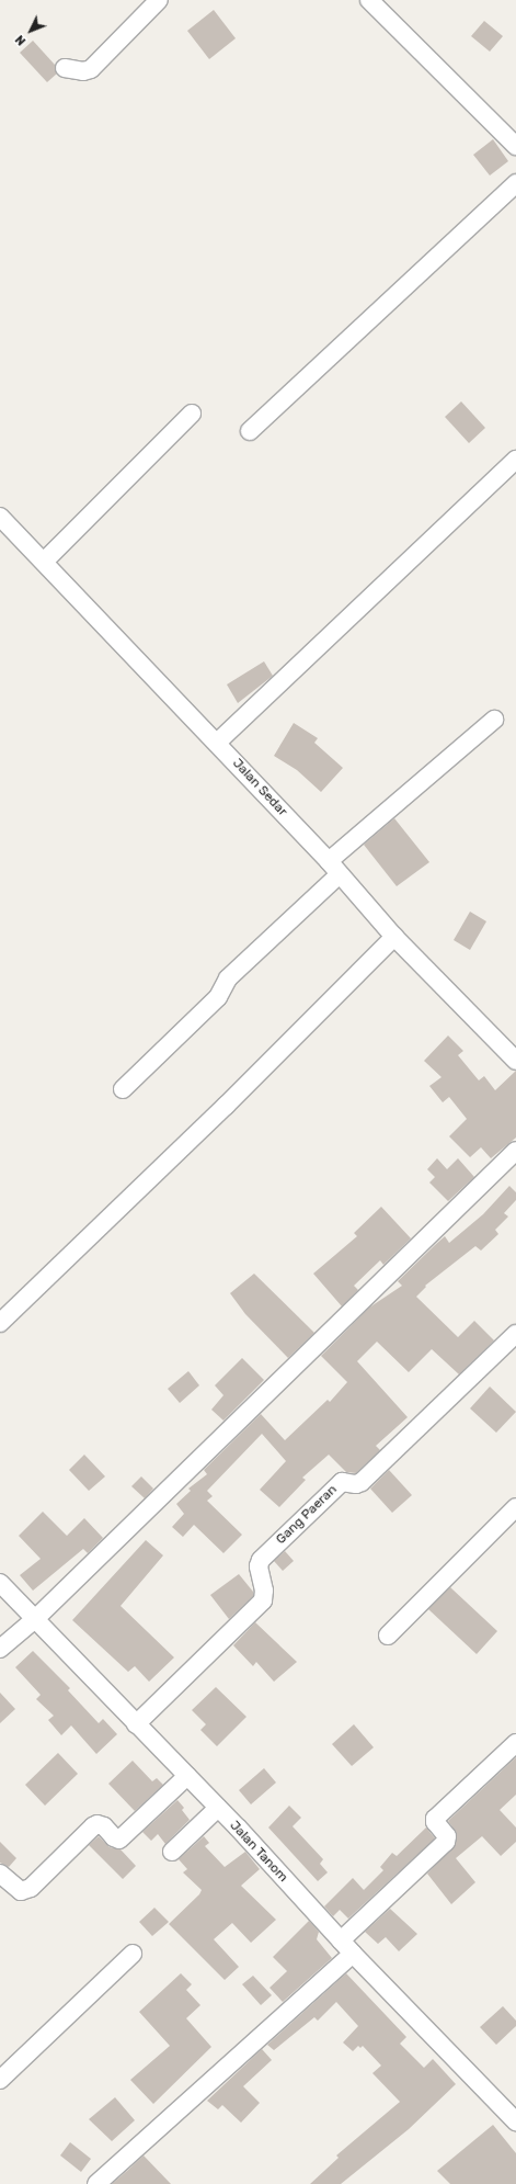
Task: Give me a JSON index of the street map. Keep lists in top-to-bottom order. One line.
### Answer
{"streets":{"street":["Jalan Sedar","Gang Paeran","Jalan Tanom"]},"crossings":[["Gang Paeran","Jalan Tanom"]],"north":"bottom left"}
